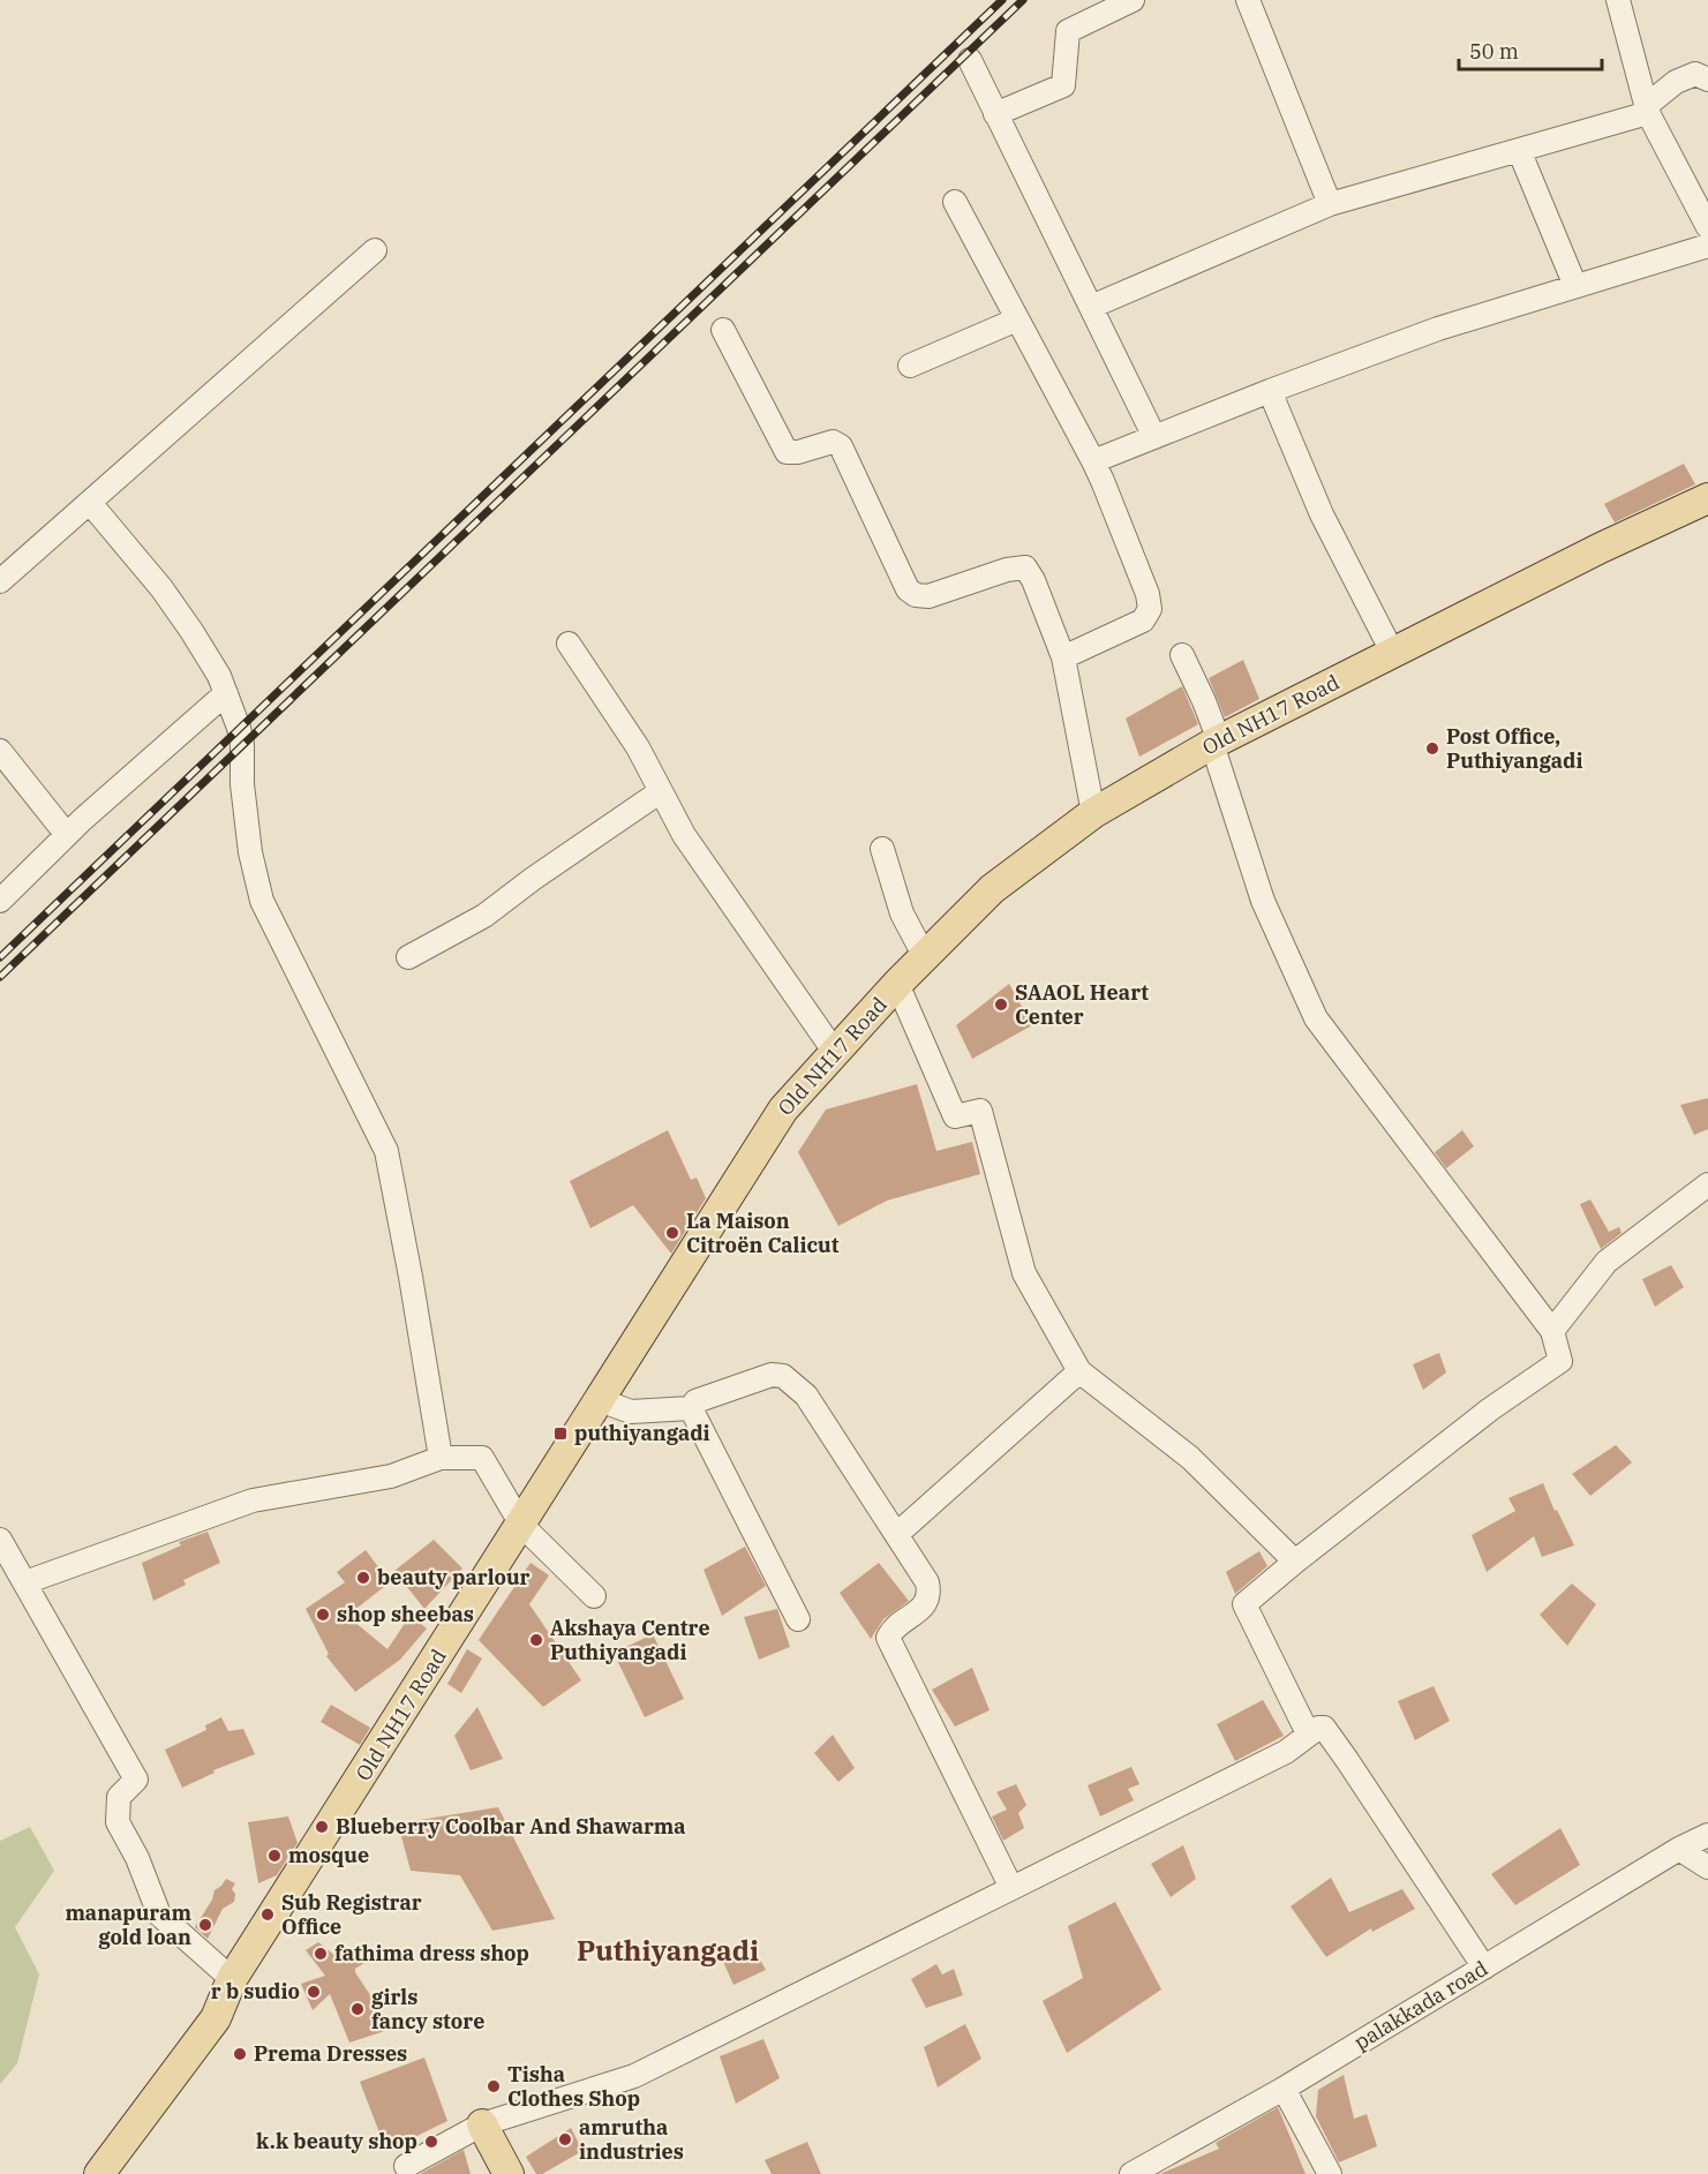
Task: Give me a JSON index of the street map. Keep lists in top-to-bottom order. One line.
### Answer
{"streets":{"main road":["Old NH17 Road"],"street":["palakkada road"]},"districts":["Puthiyangadi"],"places":{"other":["Post Office, Puthiyangadi","SAAOL Heart Center","La Maison Citroën Calicut","beauty parlour","shop sheebas","Akshaya Centre Puthiyangadi","Blueberry Coolbar And Shawarma","mosque","Sub Registrar Office","manapuram gold loan","fathima dress shop","r b sudio","girls fancy store","Prema Dresses","Tisha Clothes Shop","amrutha industries","k.k beauty shop"],"transit":["puthiyangadi"]},"scale_bar":"50 m"}
